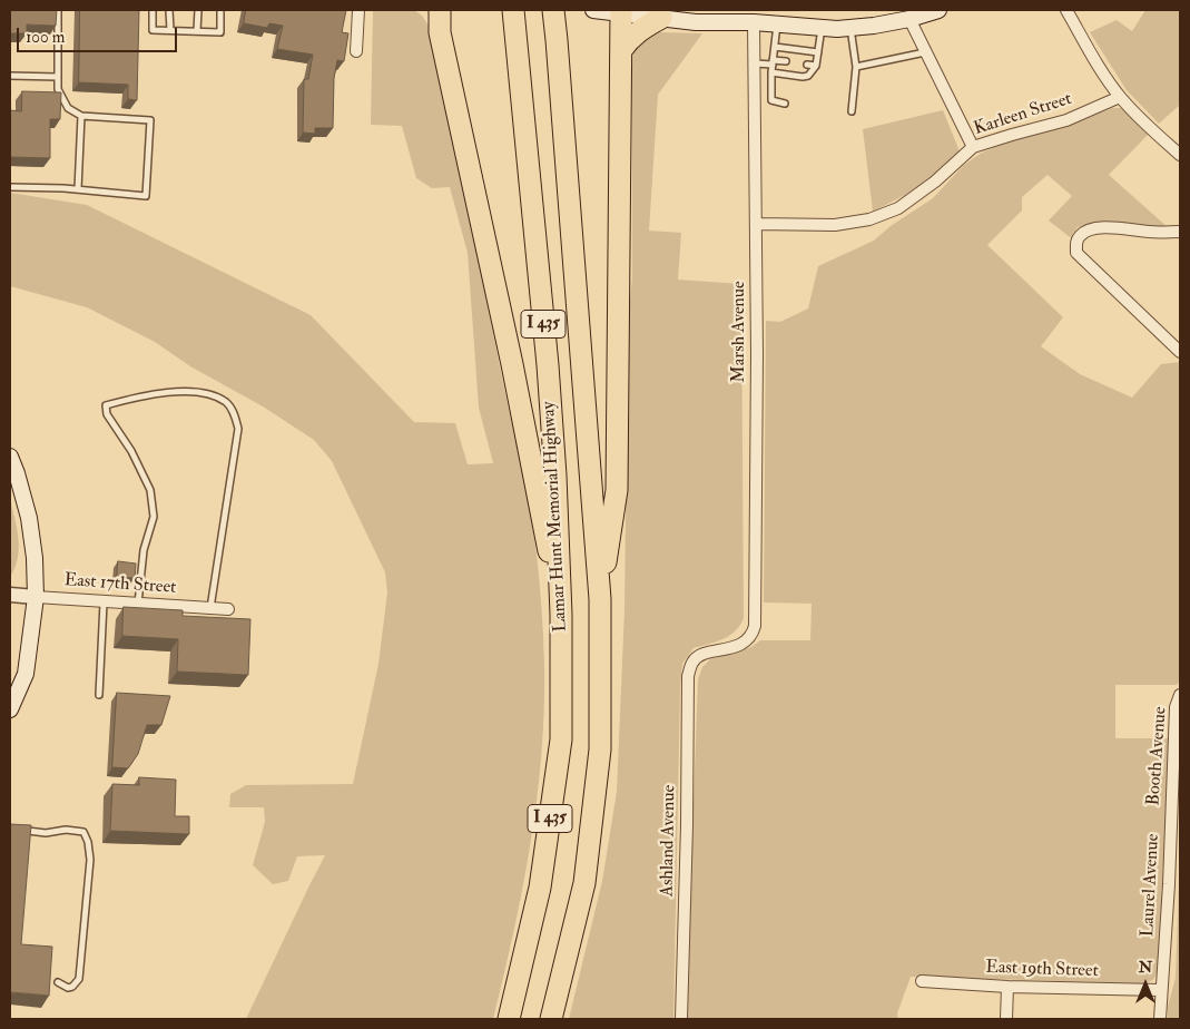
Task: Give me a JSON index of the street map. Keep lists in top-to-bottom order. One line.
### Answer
{"streets":{"highway":["I 435","Lamar Hunt Memorial Highway"],"street":["Karleen Street","Marsh Avenue","East 17th Street","Booth Avenue","Ashland Avenue","Laurel Avenue","East 19th Street"]},"crossings":[["Karleen Street","Marsh Avenue"],["Marsh Avenue","Ashland Avenue"],["Booth Avenue","Laurel Avenue"],["Laurel Avenue","East 19th Street"]],"scale_bar":"100 m","north":"top"}
